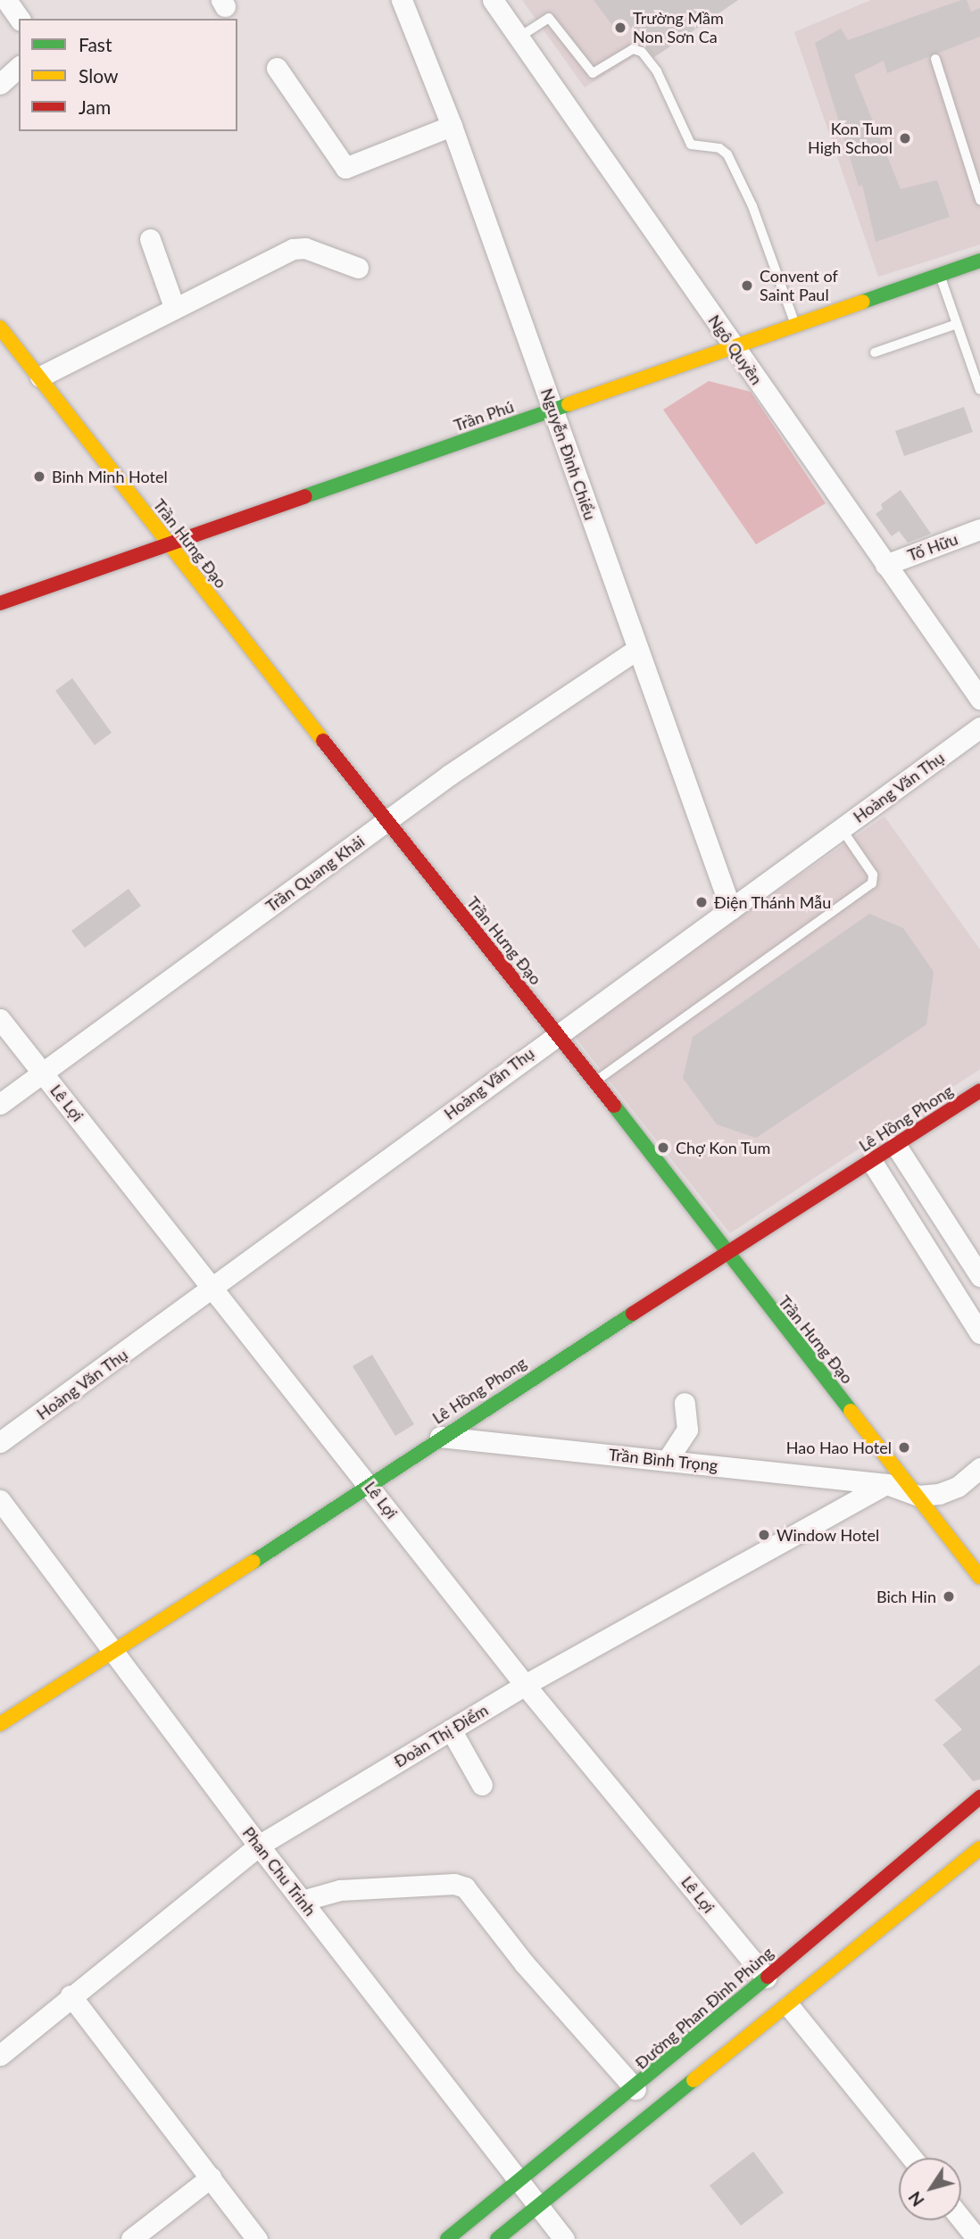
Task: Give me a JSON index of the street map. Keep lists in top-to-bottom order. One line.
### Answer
{"streets":{"street":["Ngô Quyền","Trần Phú","Nguyễn Đình Chiểu","Trần Hưng Đạo","Tố Hữu","Hoàng Văn Thụ","Trần Quang Khải","Lê Lợi","Lê Hồng Phong","Trần Bình Trọng","Đoàn Thị Điểm","Phan Chu Trinh","Đường Phan Đình Phùng"]},"crossings":[["Ngô Quyền","Trần Phú"],["Ngô Quyền","Tố Hữu"],["Trần Phú","Nguyễn Đình Chiểu"],["Trần Phú","Trần Hưng Đạo"],["Nguyễn Đình Chiểu","Hoàng Văn Thụ"],["Nguyễn Đình Chiểu","Trần Quang Khải"],["Trần Hưng Đạo","Hoàng Văn Thụ"],["Trần Hưng Đạo","Trần Quang Khải"],["Trần Hưng Đạo","Lê Hồng Phong"],["Hoàng Văn Thụ","Lê Lợi"],["Trần Quang Khải","Lê Lợi"],["Lê Lợi","Lê Hồng Phong"],["Lê Lợi","Đoàn Thị Điểm"],["Lê Lợi","Đường Phan Đình Phùng"],["Lê Hồng Phong","Trần Bình Trọng"],["Lê Hồng Phong","Phan Chu Trinh"],["Trần Bình Trọng","Đoàn Thị Điểm"],["Đoàn Thị Điểm","Phan Chu Trinh"],["Phan Chu Trinh","Đường Phan Đình Phùng"]],"places":["Trường Mầm Non Sơn Ca","Kon Tum High School","Convent of Saint Paul","Binh Minh Hotel","Điện Thánh Mẫu","Chợ Kon Tum","Hao Hao Hotel","Window Hotel","Bich Hin"],"legend":["Fast","Slow","Jam"],"north":"bottom left"}
